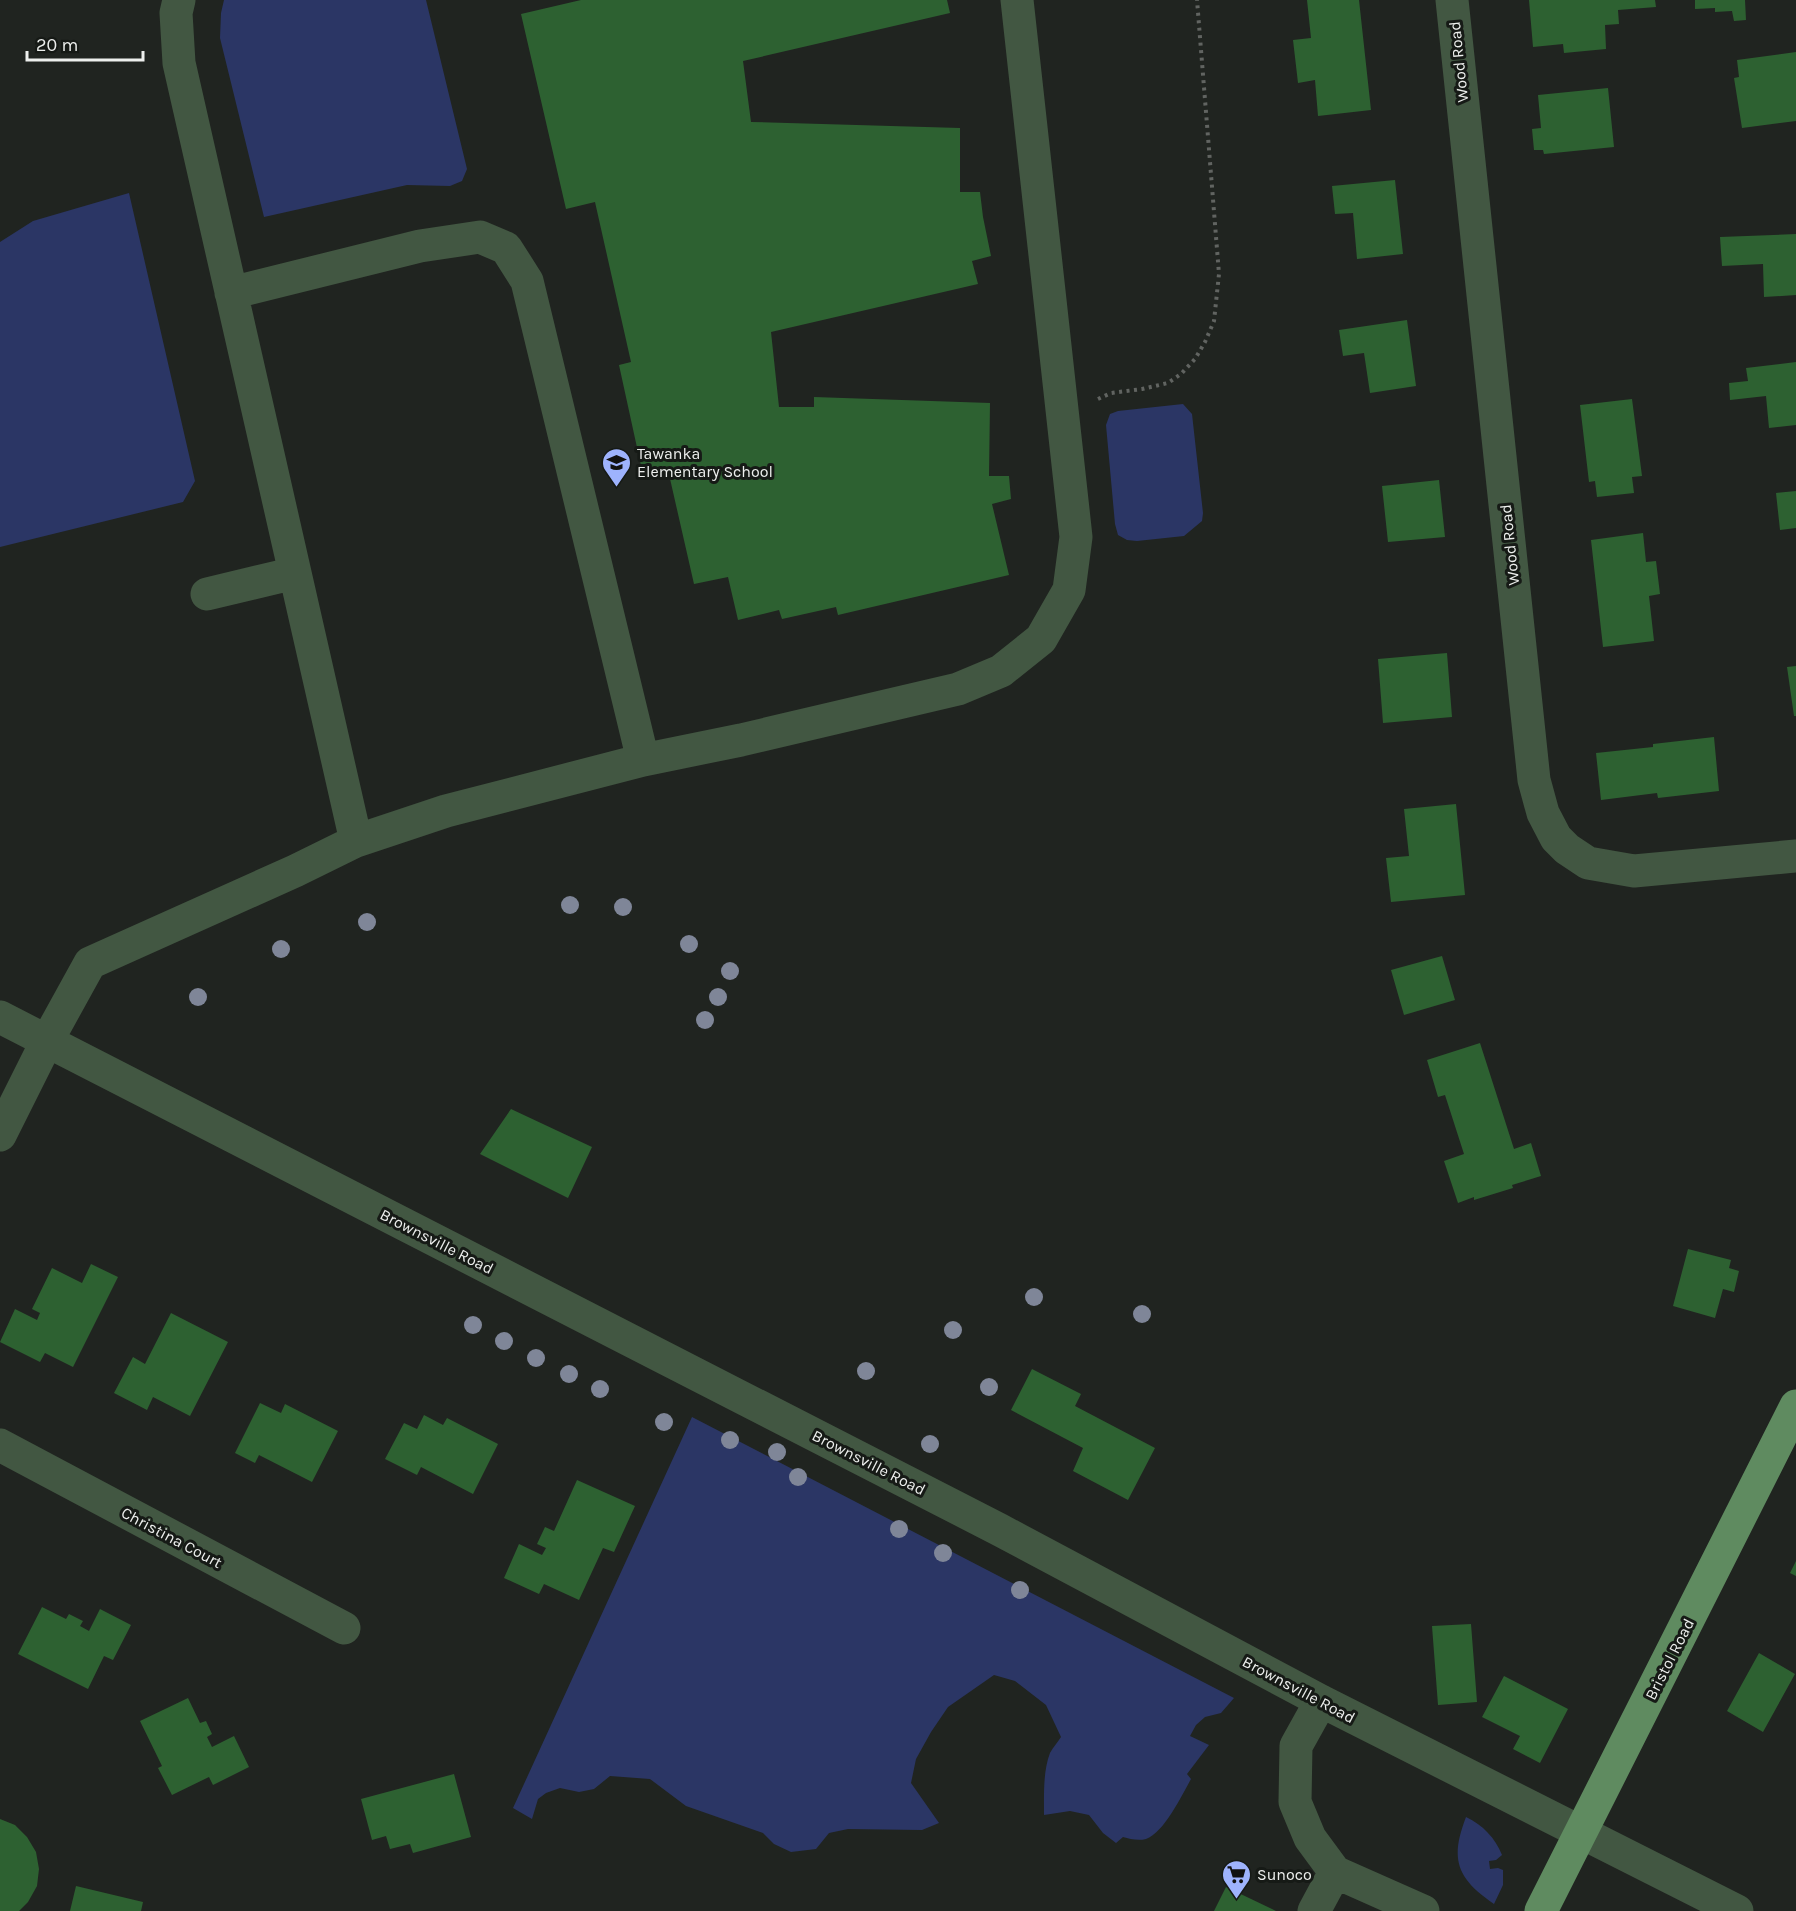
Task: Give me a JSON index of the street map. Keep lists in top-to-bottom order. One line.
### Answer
{"streets":{"main road":["Bristol Road"],"street":["Wood Road","Brownsville Road","Christina Court"]},"crossings":[["Brownsville Road","Bristol Road"]],"places":{"school or university":["Tawanka Elementary School"],"supermarket":["Sunoco"]},"scale_bar":"20 m"}
